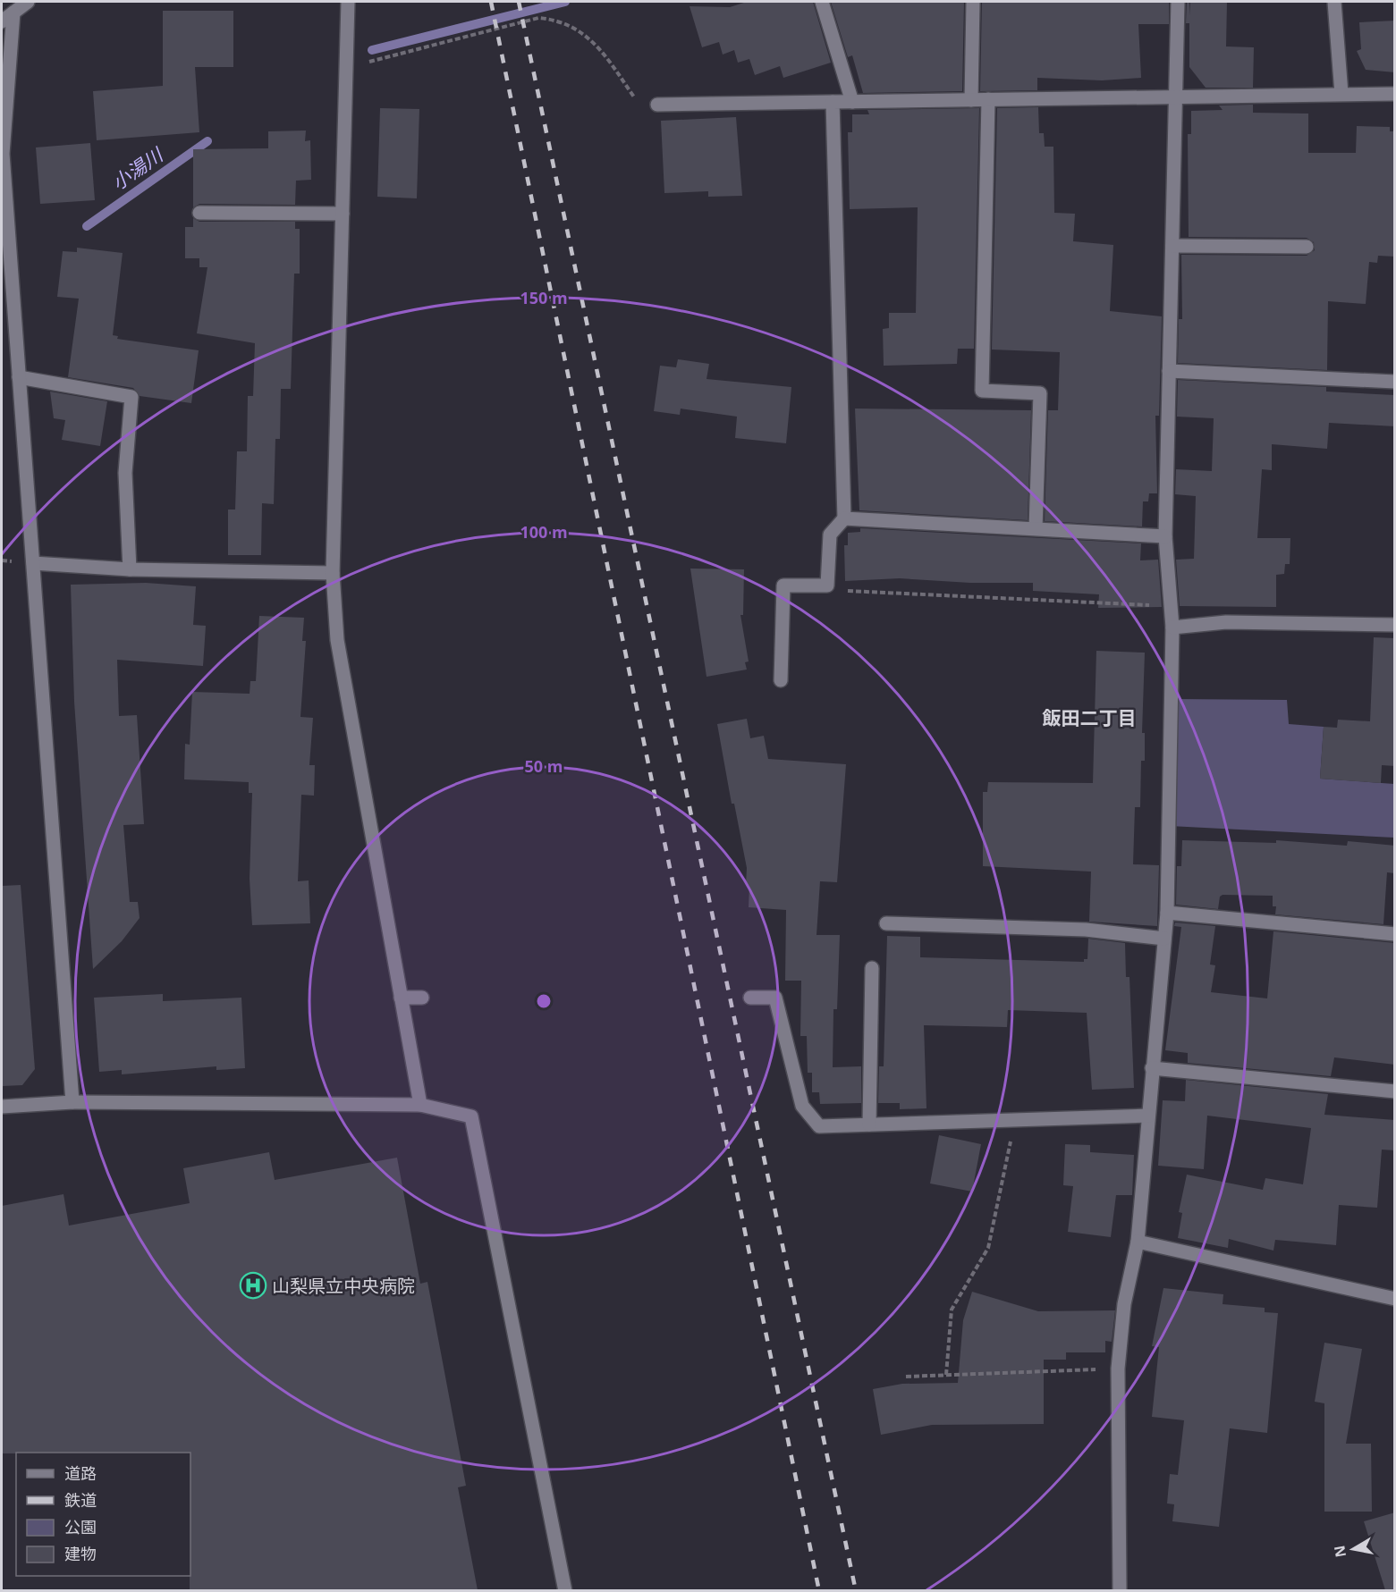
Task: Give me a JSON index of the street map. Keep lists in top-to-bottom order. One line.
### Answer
{"districts":["飯田二丁目"],"water":["小湯川"],"places":{"hospital":["山梨県立中央病院"]},"legend":["道路","鉄道","公園","建物"],"north":"left","rings":["150 m","100 m","50 m"]}
